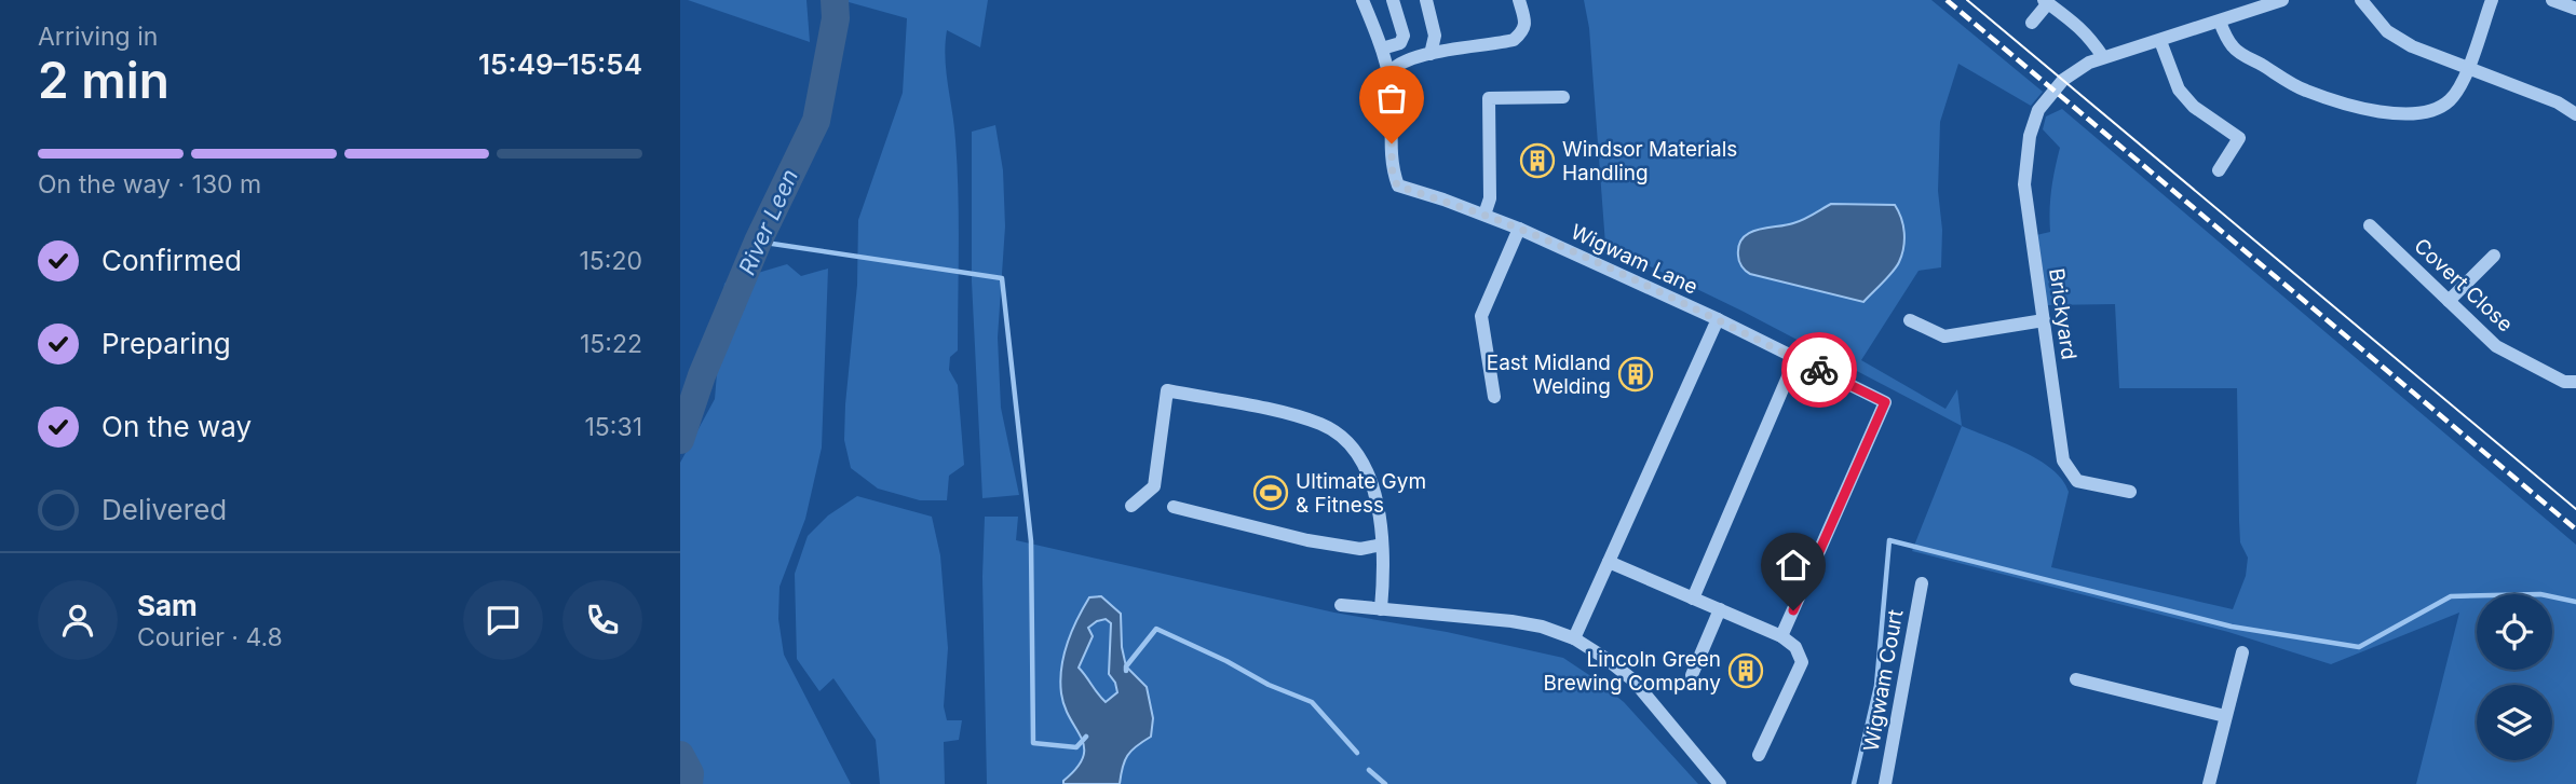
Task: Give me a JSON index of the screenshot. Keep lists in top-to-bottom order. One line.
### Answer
{"streets":{"street":["Wigwam Lane","Covert Close","Brickyard","Wigwam Court"]},"water":["River Leen"],"places":{"building":["Windsor Materials Handling","East Midland Welding","Lincoln Green Brewing Company"],"sports":["Ultimate Gym & Fitness"]},"page":{"heading":["2 min","Arriving in","15:49–15:54"],"panel":["Sam","Courier · 4.8"],"bar":"On the way · 130 m","list":[["Confirmed","15:20"],["Preparing","15:22"],["On the way","15:31"],"Delivered"]}}
